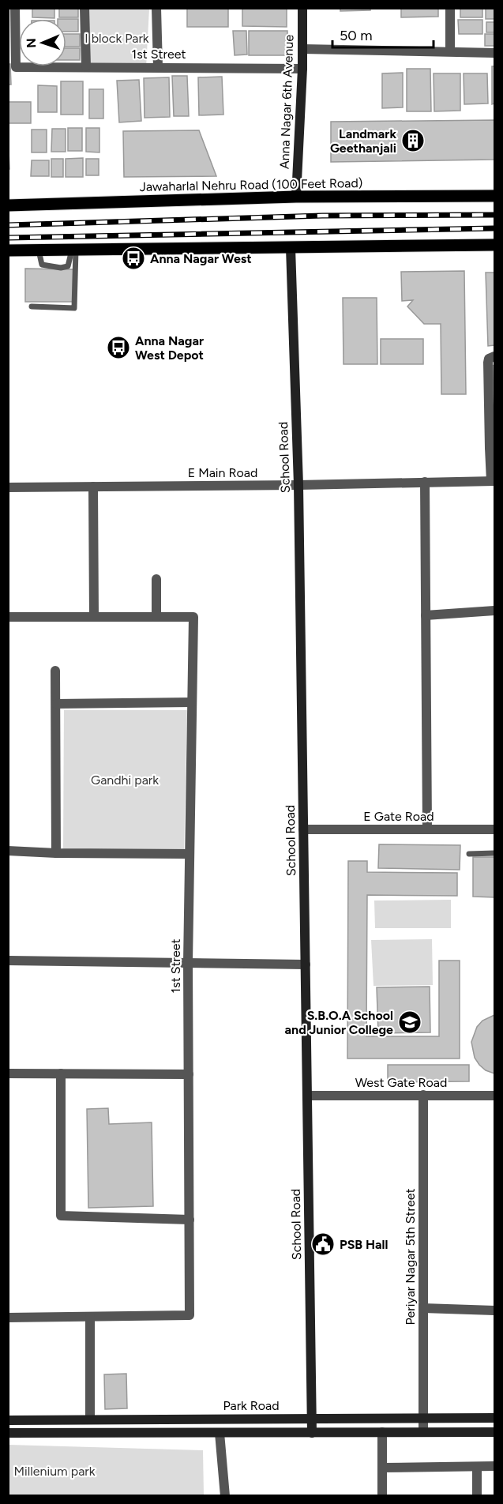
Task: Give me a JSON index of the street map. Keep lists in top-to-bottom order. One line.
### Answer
{"streets":{"main road":["Jawaharlal Nehru Road (100 Feet Road)"],"street":["1st Street","Anna Nagar 6th Avenue","School Road","E Main Road","E Gate Road","West Gate Road","Periyar Nagar 5th Street","Park Road"]},"crossings":[["1st Street","Anna Nagar 6th Avenue"],["Anna Nagar 6th Avenue","Jawaharlal Nehru Road (100 Feet Road)"],["School Road","E Main Road"],["School Road","E Gate Road"],["School Road","West Gate Road"],["School Road","Park Road"],["West Gate Road","Periyar Nagar 5th Street"],["Periyar Nagar 5th Street","Park Road"]],"parks":["I block Park","Gandhi park","Millenium park"],"places":{"building":["Landmark Geethanjali"],"bus stop":["Anna Nagar West","Anna Nagar West Depot"],"school or university":["S.B.O.A School and Junior College"],"public building":["PSB Hall"]},"scale_bar":"50 m","north":"left"}
